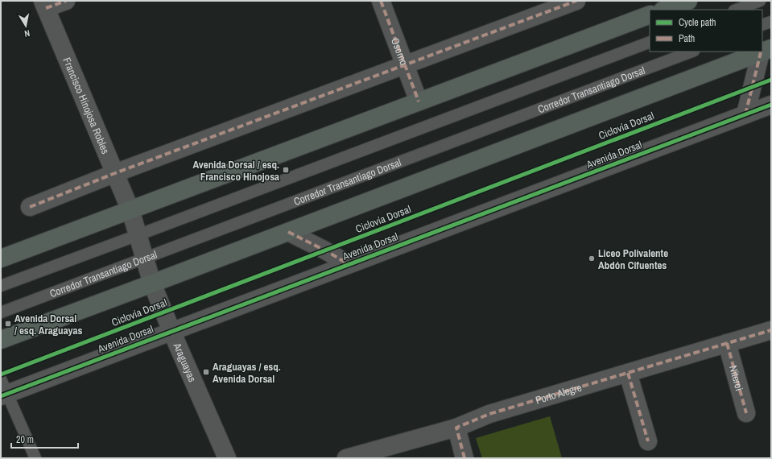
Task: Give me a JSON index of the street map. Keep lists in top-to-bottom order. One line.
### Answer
{"streets":{"street":["Osorno","Francisco Hinojosa Robles","Avenida Dorsal","Araguayas","Niteroi","Porto Alegre"],"lane":["Corredor Transantiago Dorsal"],"cycle path":["Ciclovía Dorsal"]},"crossings":[["Corredor Transantiago Dorsal","Araguayas"],["Francisco Hinojosa Robles","Araguayas"],["Avenida Dorsal","Araguayas"],["Niteroi","Porto Alegre"]],"places":{"transit":["Avenida Dorsal / esq. Francisco Hinojosa","Avenida Dorsal / esq. Araguayas","Araguayas / esq. Avenida Dorsal"],"other":["Liceo Polivalente Abdón Cifuentes"]},"legend":["Cycle path","Path"],"scale_bar":"20 m","north":"bottom"}
